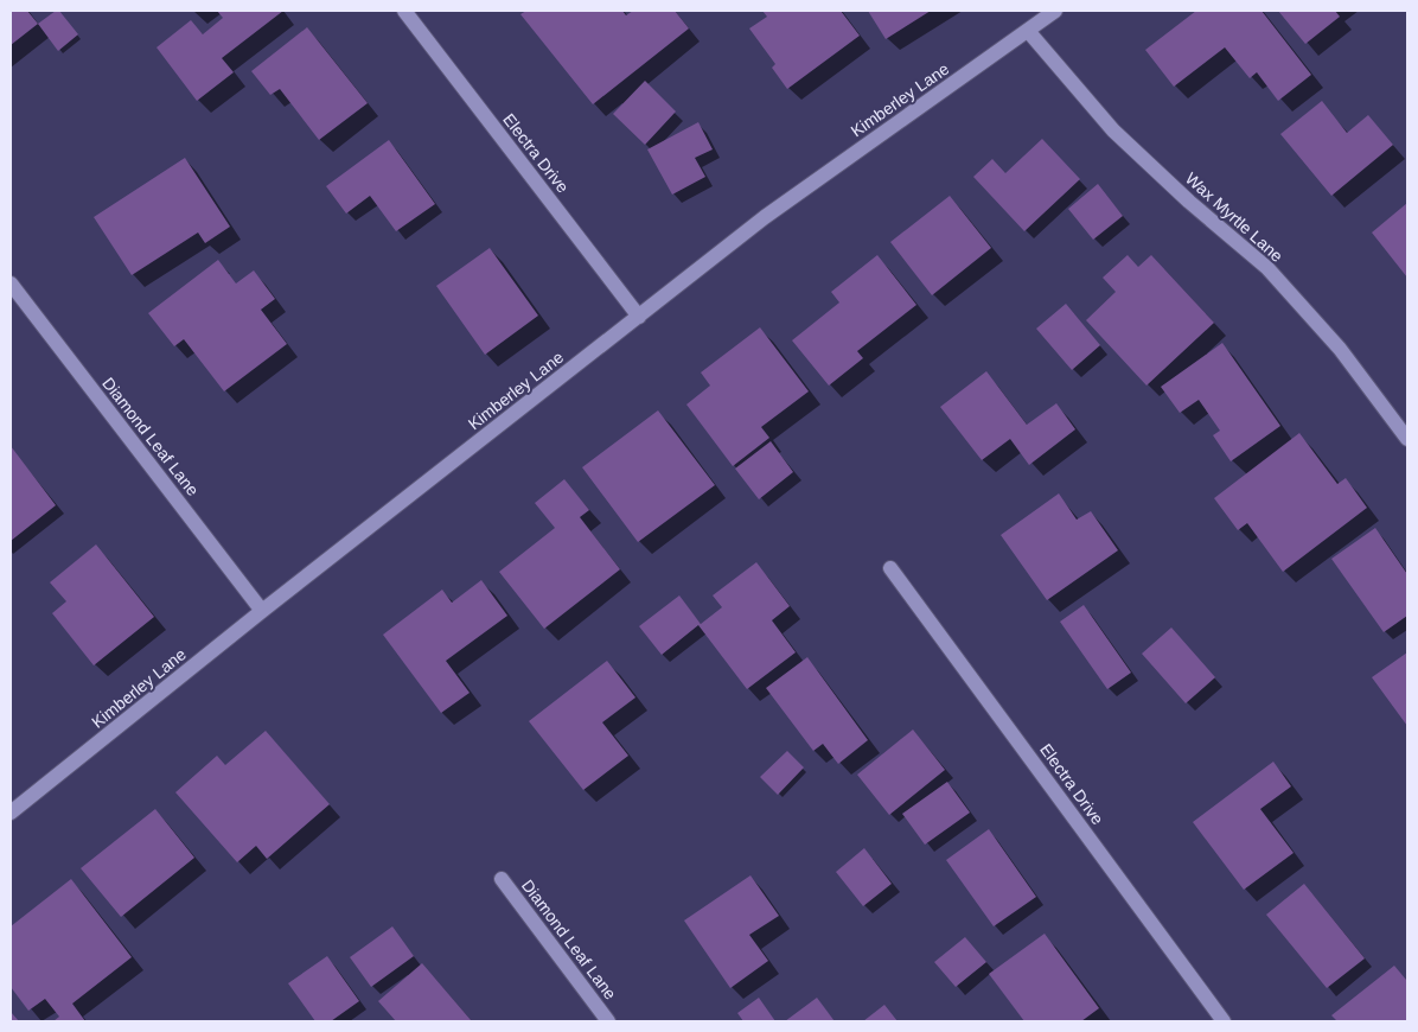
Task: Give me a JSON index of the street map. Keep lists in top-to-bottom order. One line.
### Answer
{"streets":{"street":["Kimberley Lane","Electra Drive","Wax Myrtle Lane","Diamond Leaf Lane"]},"crossings":[["Kimberley Lane","Electra Drive"],["Kimberley Lane","Wax Myrtle Lane"],["Kimberley Lane","Diamond Leaf Lane"]]}
